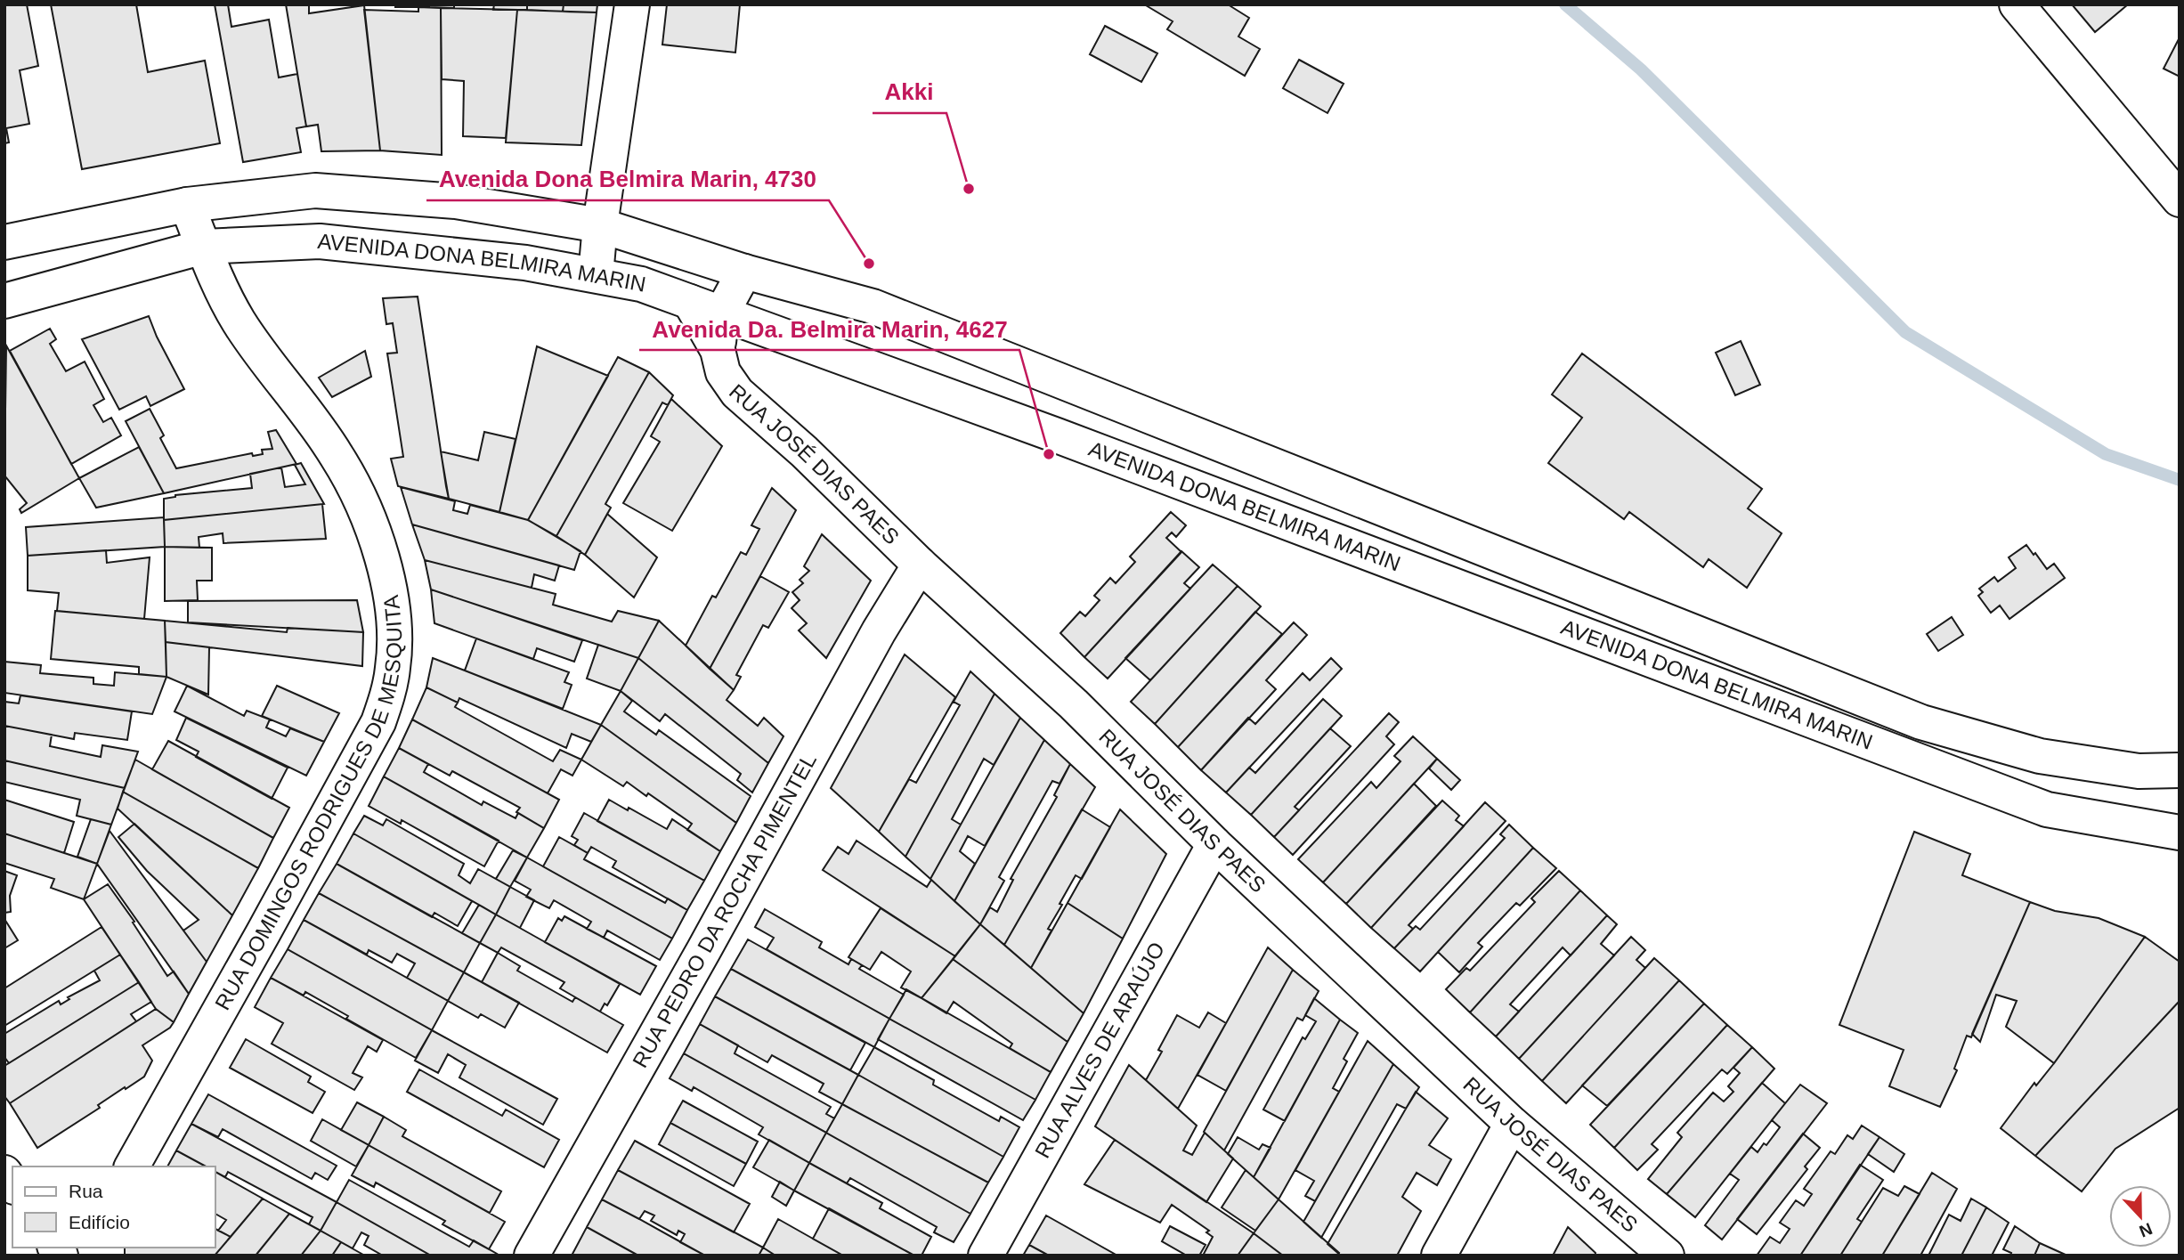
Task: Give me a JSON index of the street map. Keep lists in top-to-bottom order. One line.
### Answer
{"streets":{"main road":["AVENIDA DONA BELMIRA MARIN","RUA JOSÉ DIAS PAES","RUA DOMINGOS RODRIGUES DE MESQUITA","RUA PEDRO DA ROCHA PIMENTEL","RUA ALVES DE ARAÚJO"]},"crossings":[["AVENIDA DONA BELMIRA MARIN","RUA JOSÉ DIAS PAES"],["AVENIDA DONA BELMIRA MARIN","RUA DOMINGOS RODRIGUES DE MESQUITA"],["RUA JOSÉ DIAS PAES","RUA PEDRO DA ROCHA PIMENTEL"],["RUA JOSÉ DIAS PAES","RUA ALVES DE ARAÚJO"]],"places":["Akki","Avenida Dona Belmira Marin, 4730","Avenida Da. Belmira Marin, 4627"],"legend":["Rua","Edifício"],"north":"bottom"}
